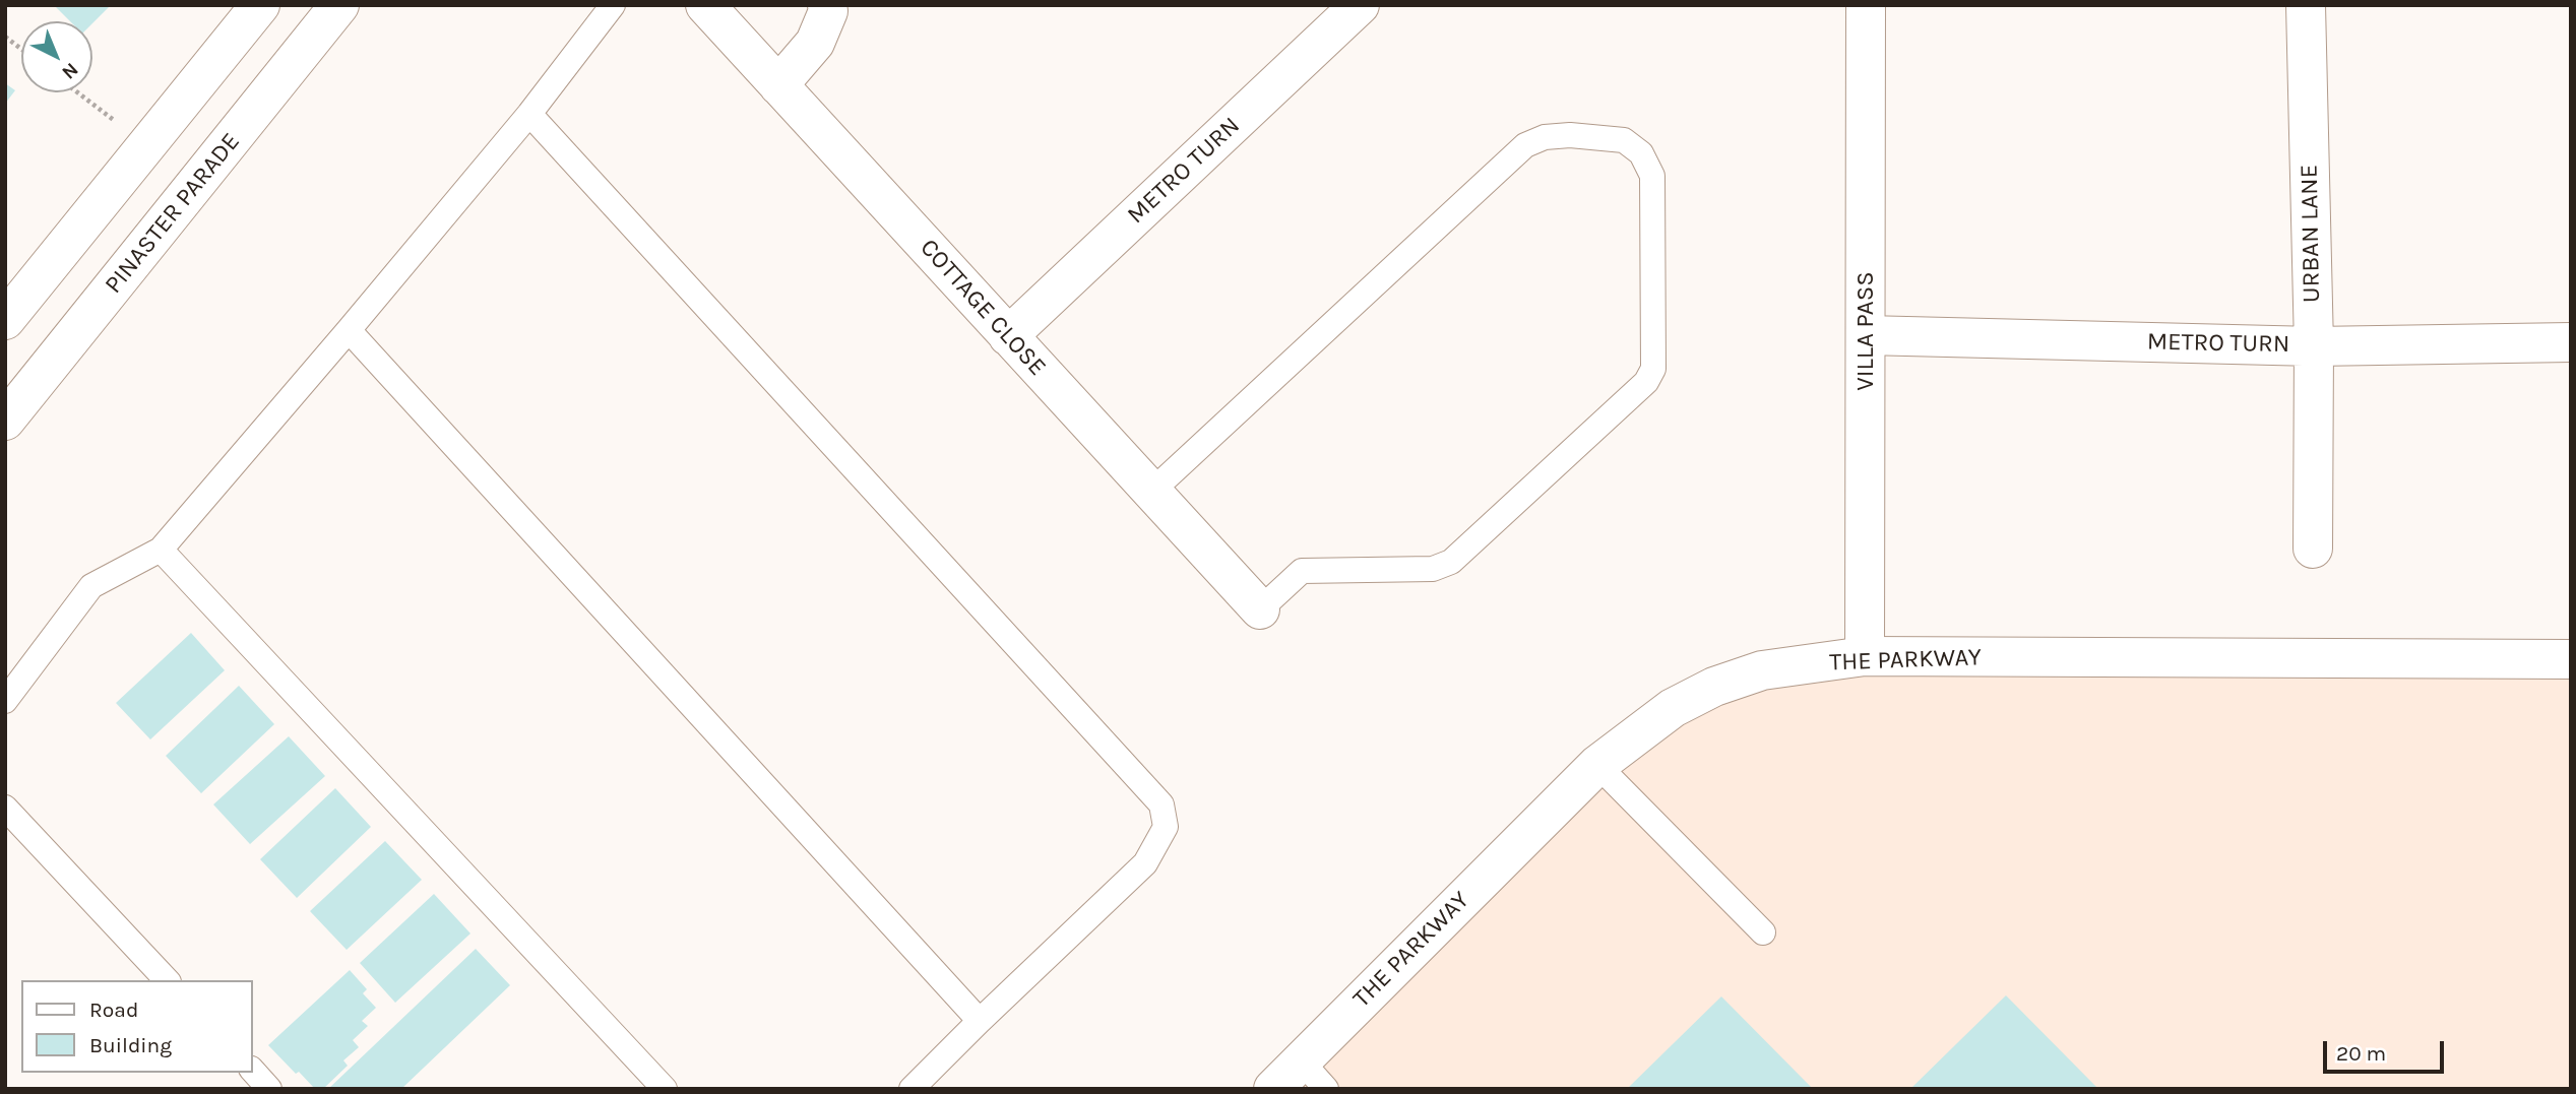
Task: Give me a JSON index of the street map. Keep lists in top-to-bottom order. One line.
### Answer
{"streets":{"street":["METRO TURN","PINASTER PARADE","URBAN LANE","COTTAGE CLOSE","VILLA PASS","THE PARKWAY"]},"crossings":[["METRO TURN","URBAN LANE"],["METRO TURN","COTTAGE CLOSE"],["METRO TURN","VILLA PASS"],["VILLA PASS","THE PARKWAY"]],"legend":["Road","Building"],"scale_bar":"20 m","north":"bottom right"}
